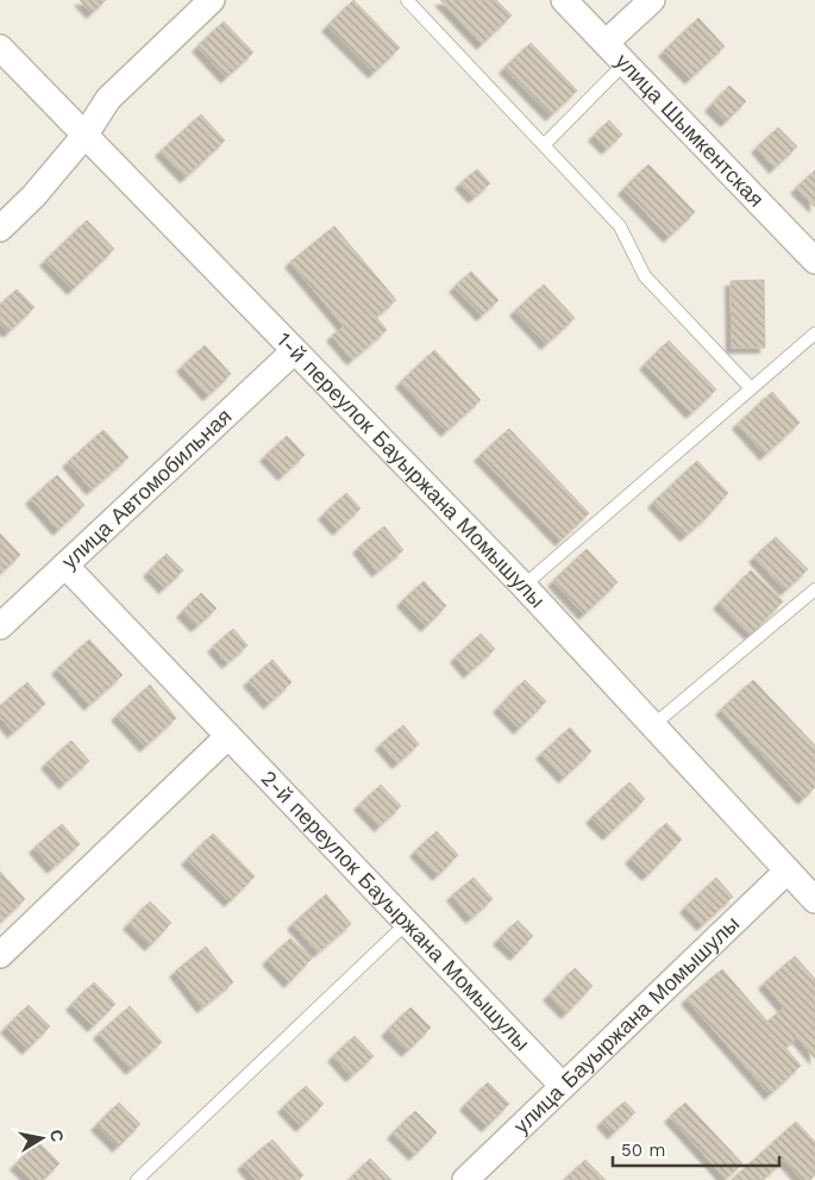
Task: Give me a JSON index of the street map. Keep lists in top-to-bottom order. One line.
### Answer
{"streets":{"street":["улица Шымкентская","1-й переулок Бауыржана Момышулы","улица Автомобильная","2-й переулок Бауыржана Момышулы","улица Бауыржана Момышулы"]},"crossings":[["1-й переулок Бауыржана Момышулы","улица Автомобильная"],["1-й переулок Бауыржана Момышулы","улица Бауыржана Момышулы"],["улица Автомобильная","2-й переулок Бауыржана Момышулы"],["2-й переулок Бауыржана Момышулы","улица Бауыржана Момышулы"]],"scale_bar":"50 m","north":"right"}
